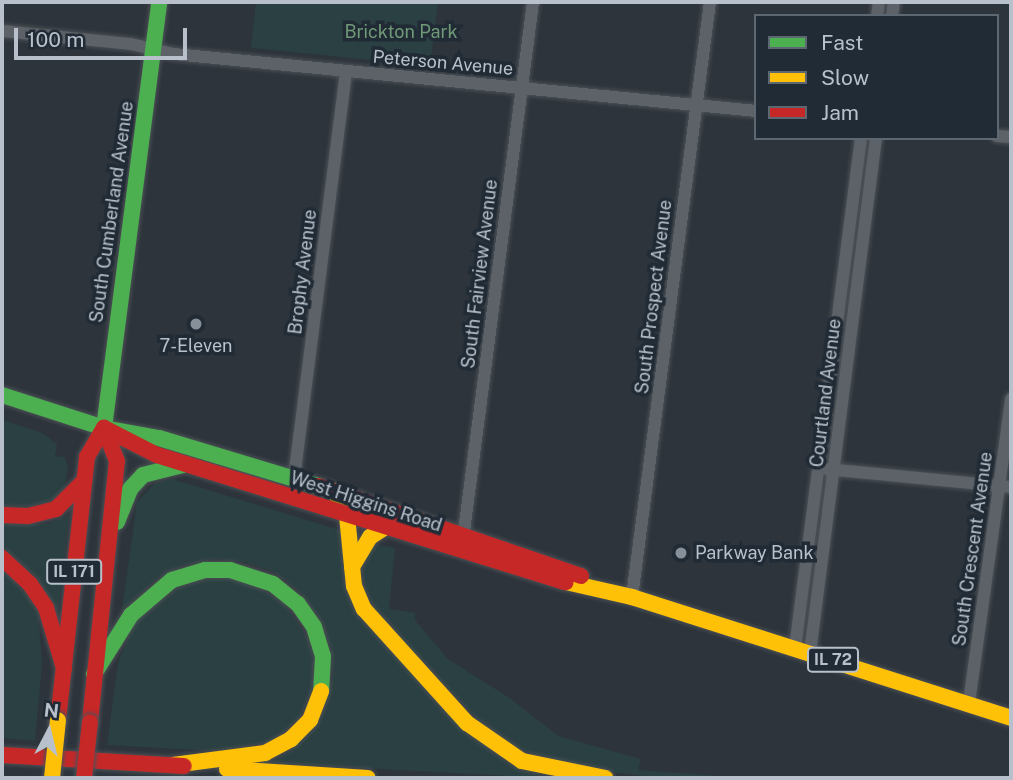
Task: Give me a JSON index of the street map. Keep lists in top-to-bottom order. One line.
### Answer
{"streets":{"main road":["South Cumberland Avenue","West Higgins Road","IL 171","IL 72"],"street":["Peterson Avenue","Brophy Avenue","South Fairview Avenue","South Prospect Avenue","Courtland Avenue","South Crescent Avenue"]},"crossings":[["Peterson Avenue","South Cumberland Avenue"],["Peterson Avenue","Brophy Avenue"],["Peterson Avenue","South Fairview Avenue"],["Peterson Avenue","South Prospect Avenue"],["South Cumberland Avenue","West Higgins Road"],["South Cumberland Avenue","IL 171"],["Brophy Avenue","West Higgins Road"],["South Fairview Avenue","West Higgins Road"],["South Prospect Avenue","West Higgins Road"],["Courtland Avenue","West Higgins Road"],["West Higgins Road","South Crescent Avenue"],["West Higgins Road","IL 171"]],"parks":["Brickton Park"],"places":["7-Eleven","Parkway Bank"],"legend":["Fast","Slow","Jam"],"scale_bar":"100 m","north":"top"}
